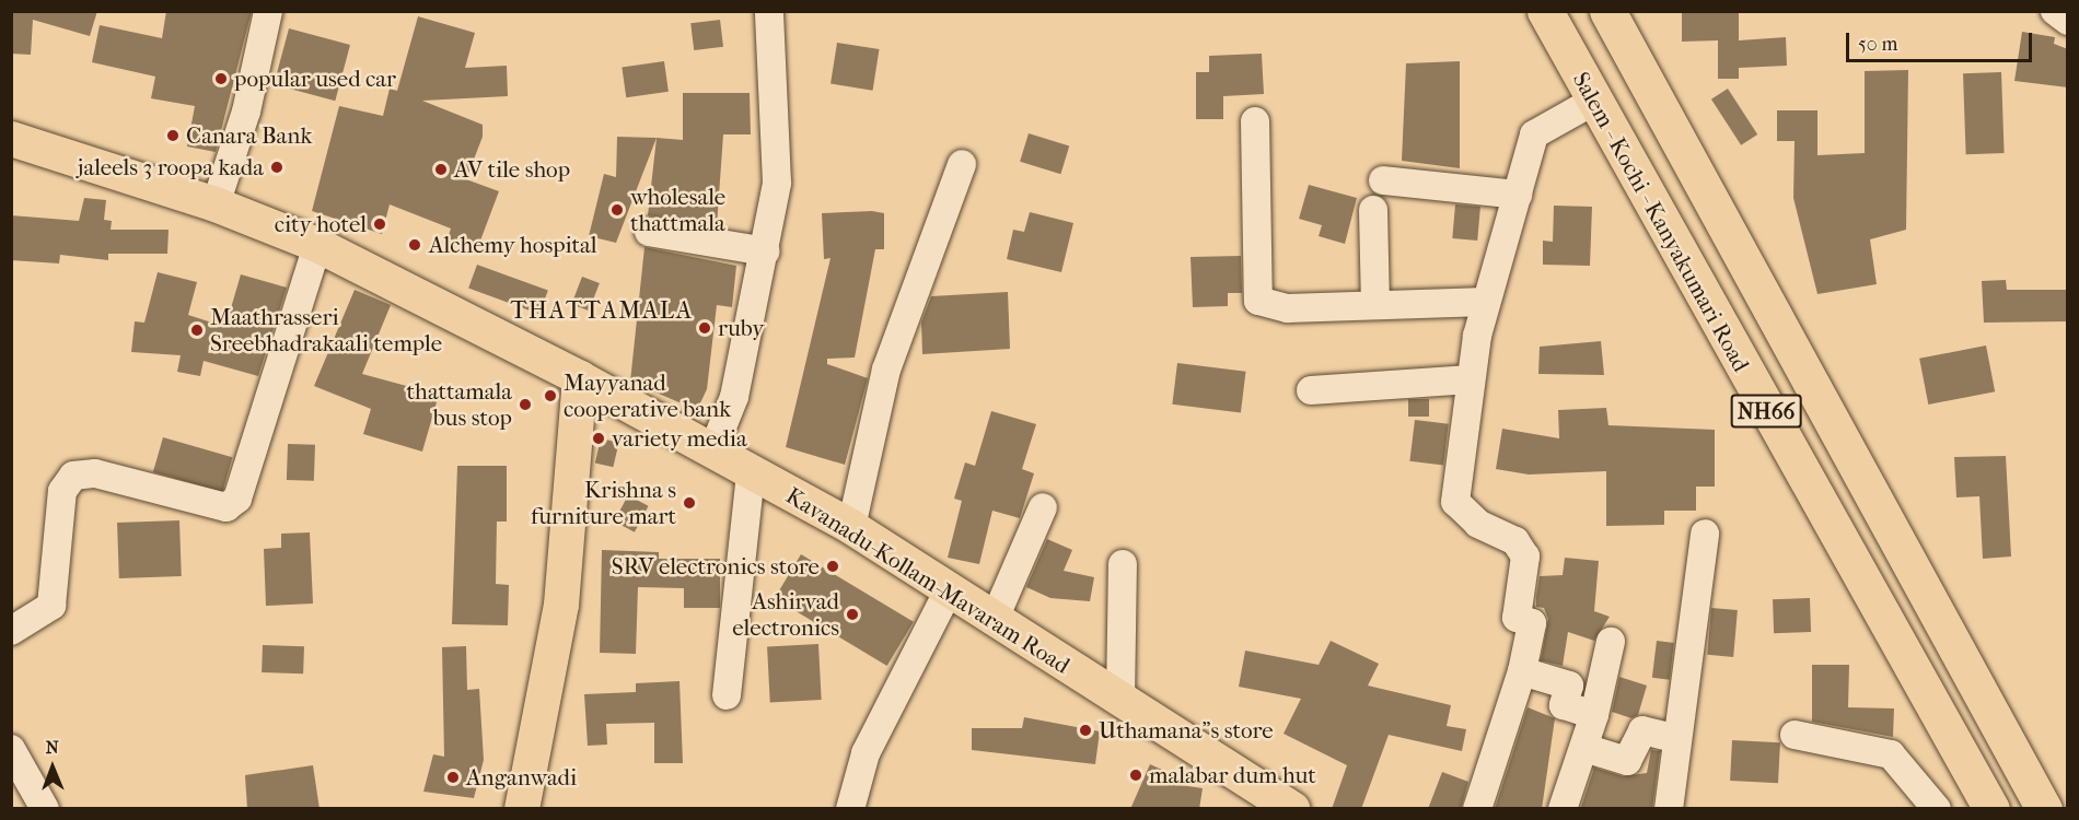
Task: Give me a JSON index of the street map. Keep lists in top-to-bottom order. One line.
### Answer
{"streets":{"highway":["Salem - Kochi - Kanyakumari Road","NH66"],"main road":["Kavanadu-Kollam-Mavaram Road"]},"districts":["THATTAMALA"],"places":["popular used car","Canara Bank","jaleels 3 roopa kada","AV tile shop","wholesale thattmala","city hotel","Alchemy hospital","ruby","Maathrasseri Sreebhadrakaali temple","Mayyanad cooperative bank","thattamala bus stop","variety media","Krishna s furniture mart","SRV electronics store","Ashirvad electronics","Uthamana\"s store","malabar dum hut","Anganwadi"],"scale_bar":"50 m","north":"top"}
